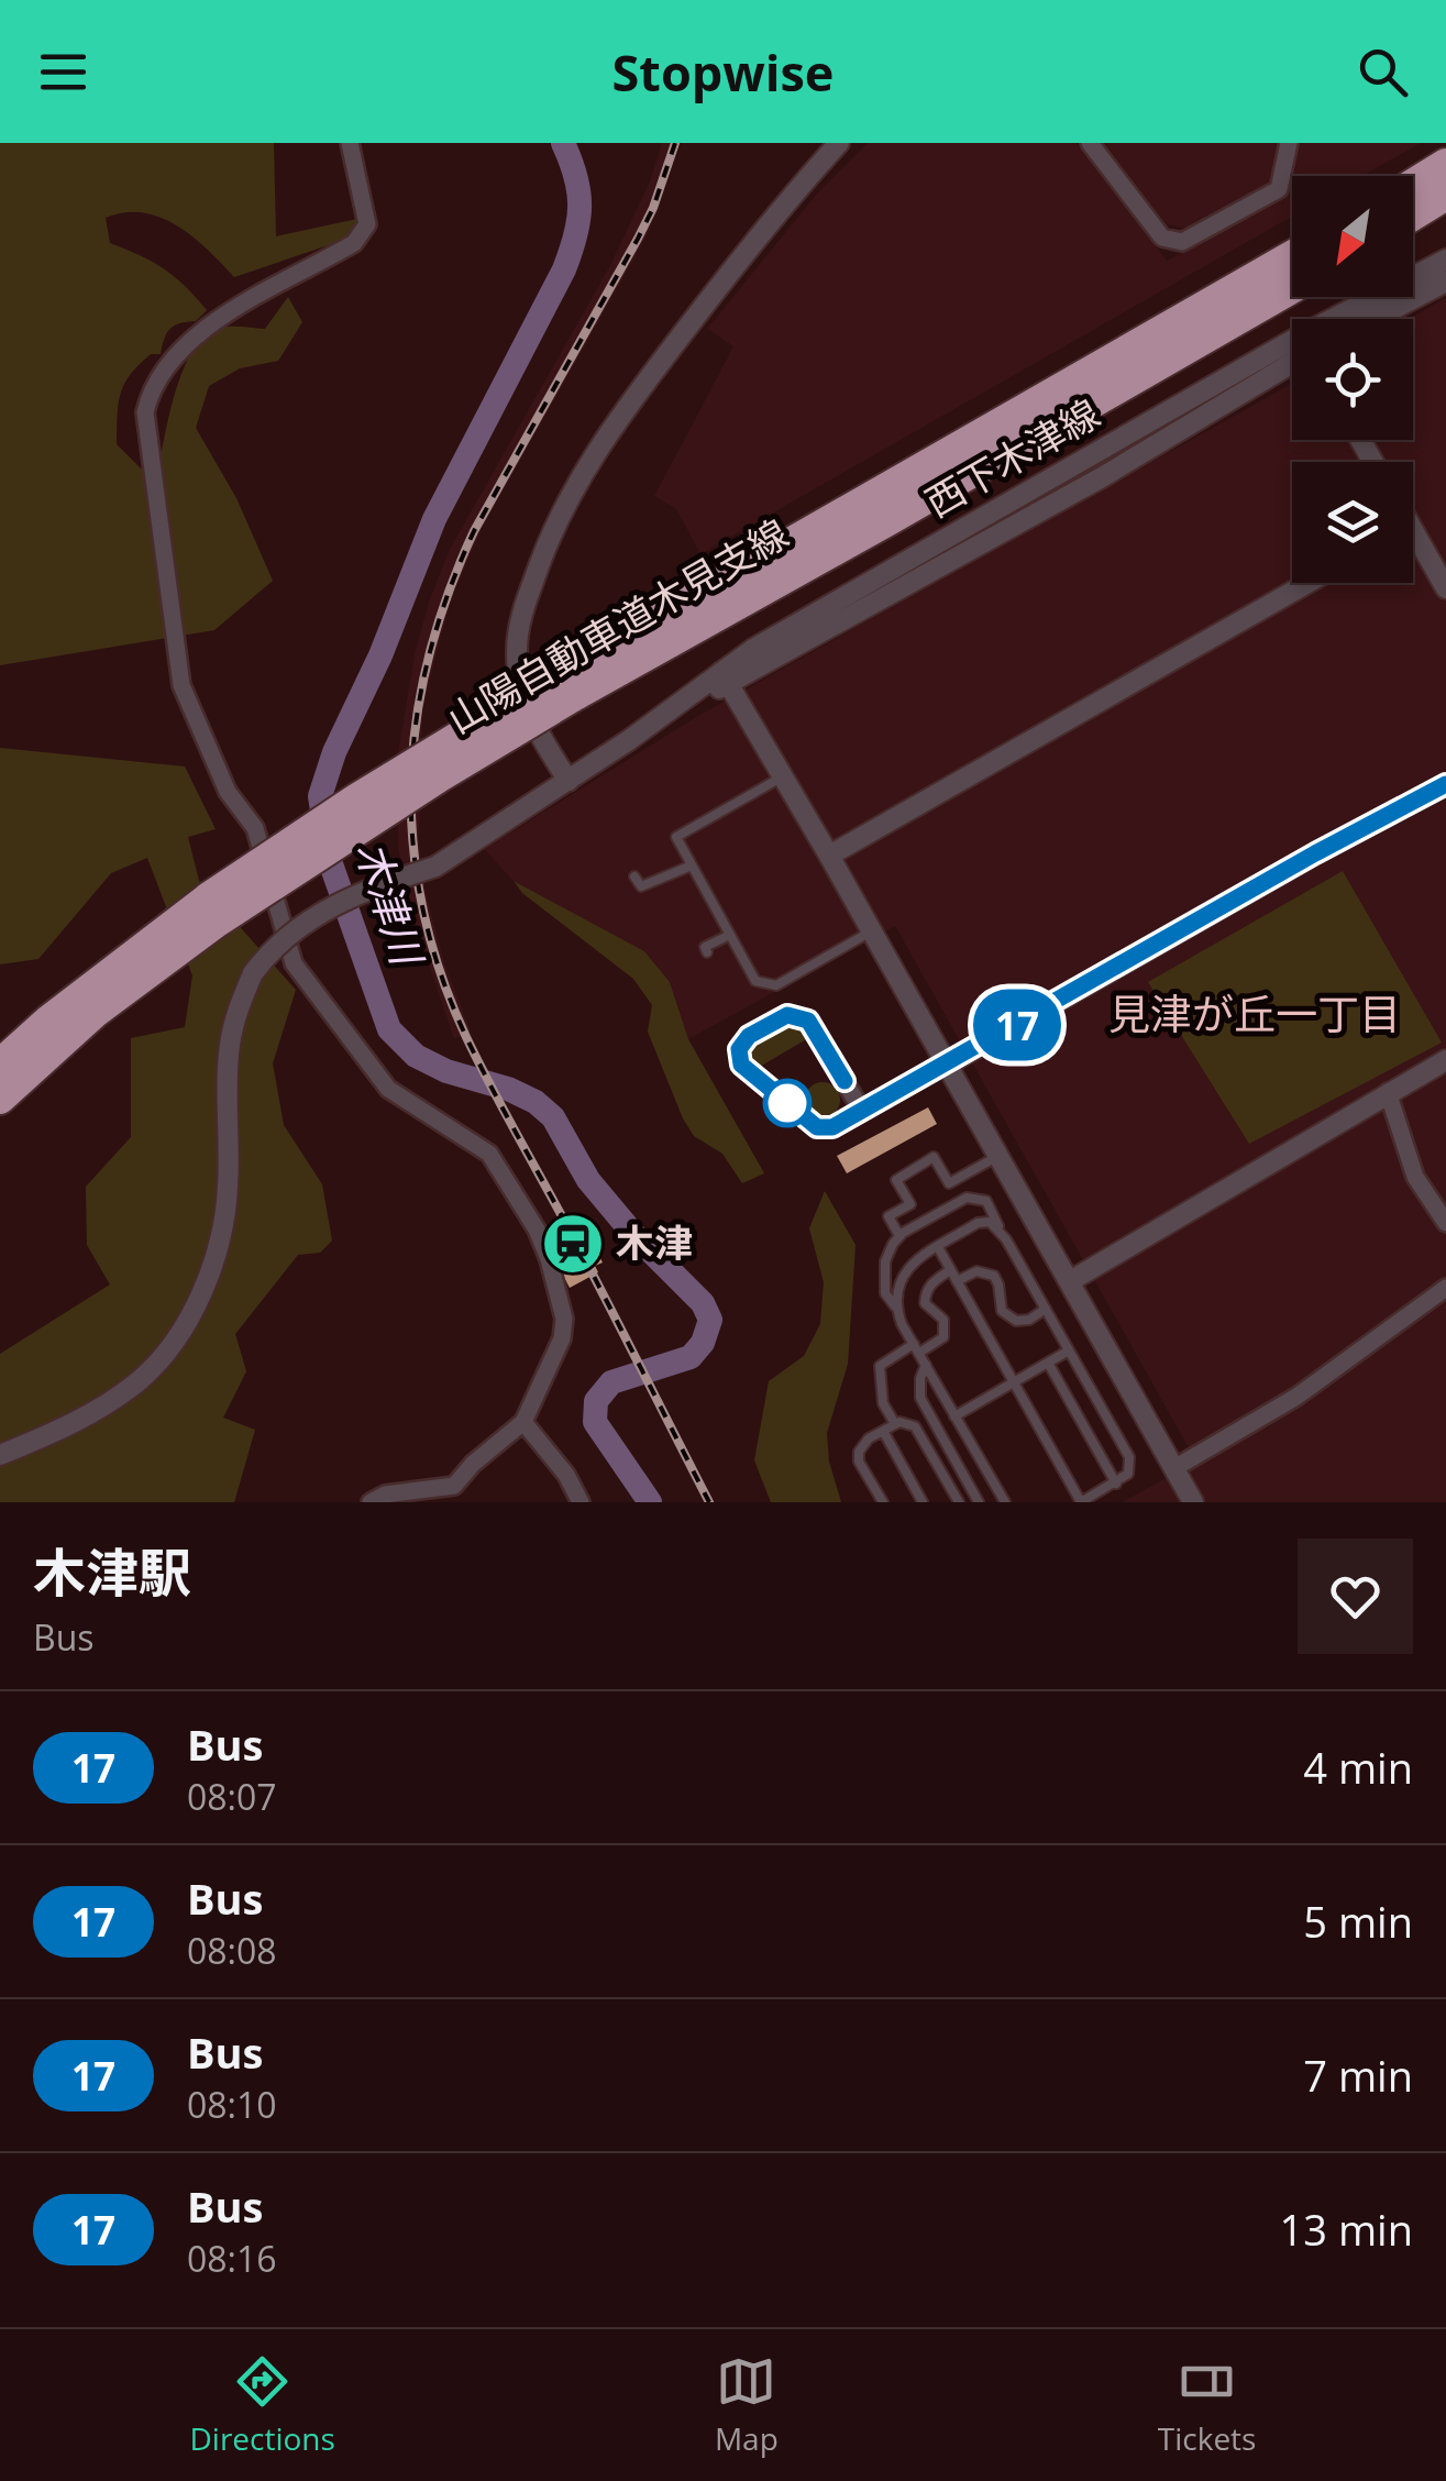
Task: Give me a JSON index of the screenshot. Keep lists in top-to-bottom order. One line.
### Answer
{"streets":{"highway":["山陽自動車道木見支線"],"street":["西下木津線"]},"districts":["見津が丘一丁目"],"water":["木津川"],"places":{"station":["木津"]},"lines":["bus line 17"],"north":"bottom left","page":{"header":"Stopwise","on_map":"17","heading":["木津駅","Bus"],"list":[{"mark":"17","name":"Bus","note":"08:07","value":"4 min"},{"mark":"17","name":"Bus","note":"08:08","value":"5 min"},{"mark":"17","name":"Bus","note":"08:10","value":"7 min"},{"mark":"17","name":"Bus","note":"08:16","value":"13 min"}],"tabs":["Directions","Map","Tickets"]}}
